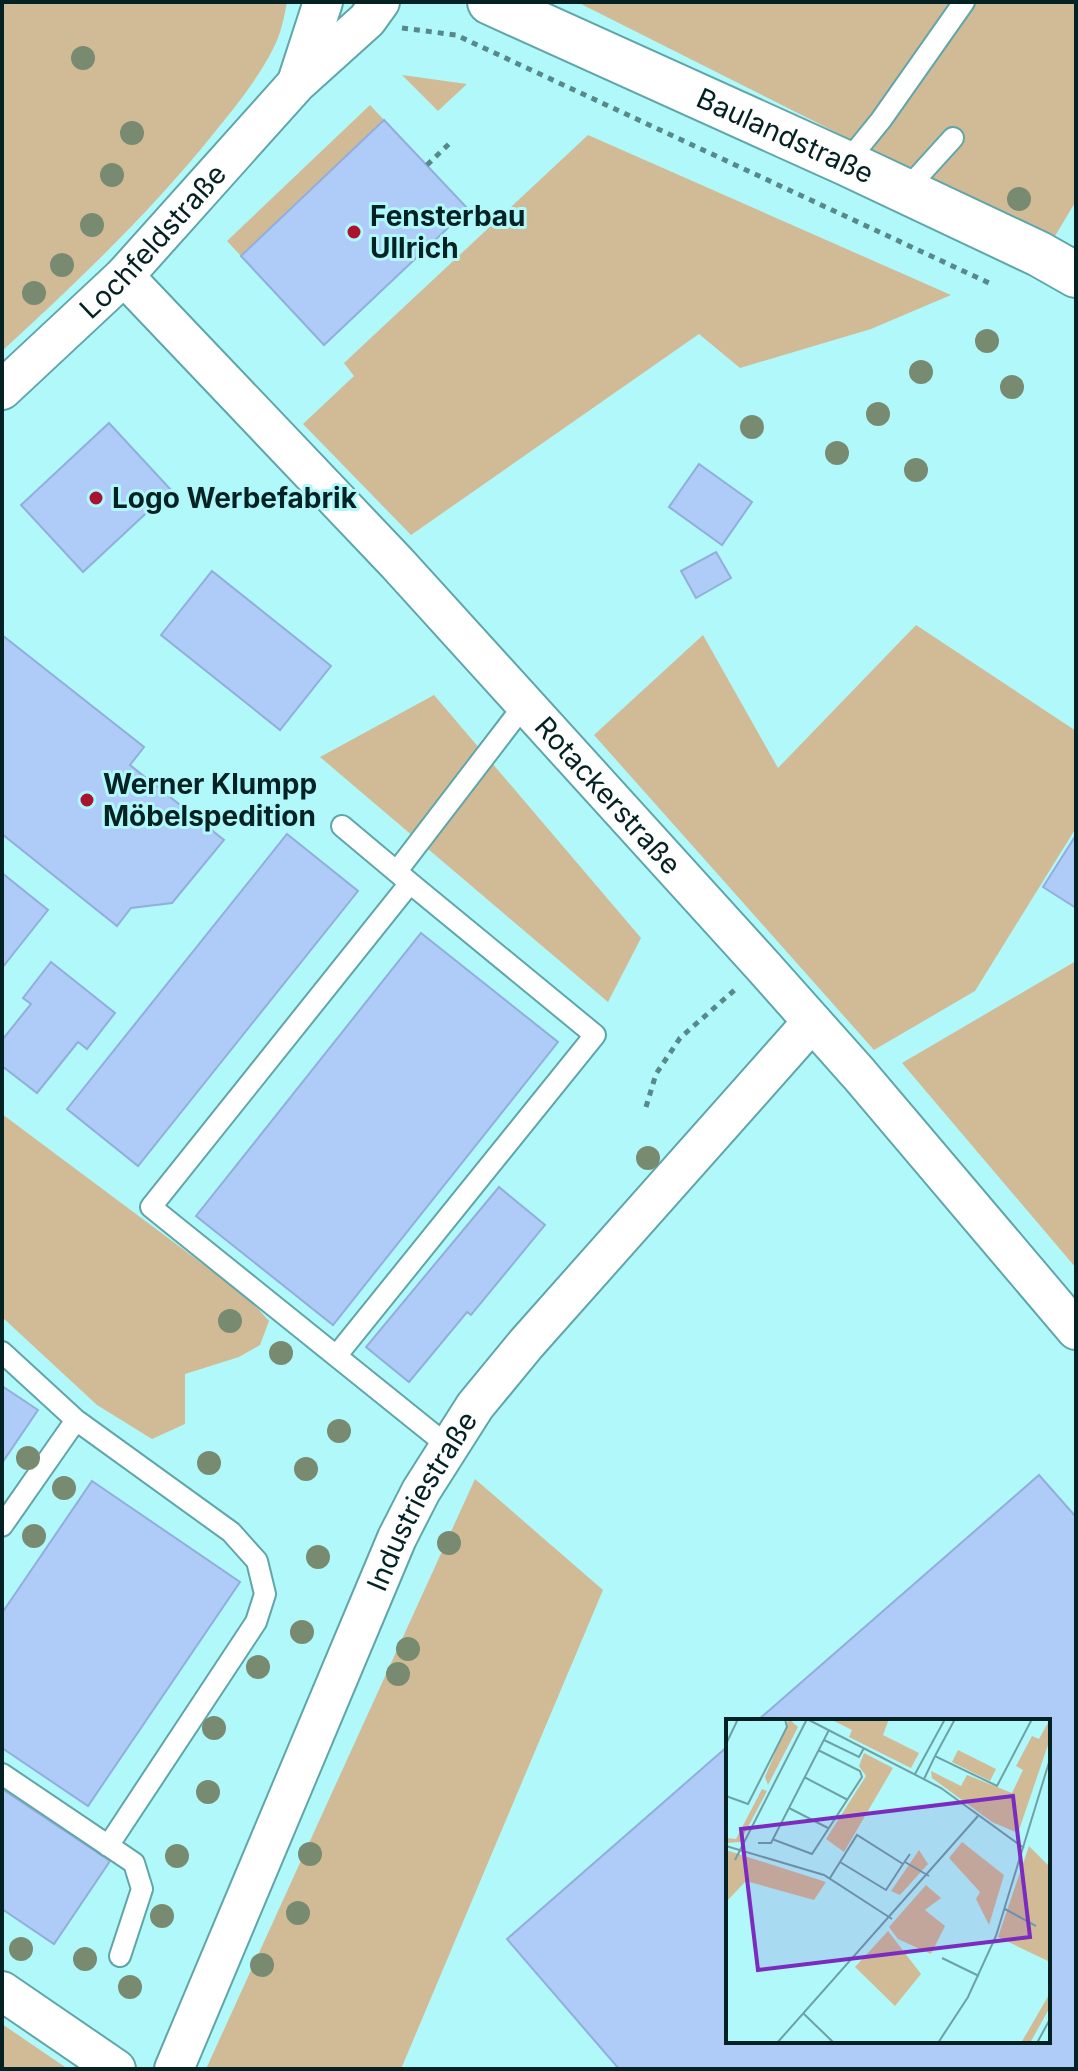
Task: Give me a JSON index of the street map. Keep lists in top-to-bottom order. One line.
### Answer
{"streets":{"street":["Baulandstraße","Lochfeldstraße","Rotackerstraße","Industriestraße"]},"crossings":[["Lochfeldstraße","Rotackerstraße"],["Rotackerstraße","Industriestraße"]],"places":["Fensterbau Ullrich","Logo Werbefabrik","Werner Klumpp Möbelspedition"]}
